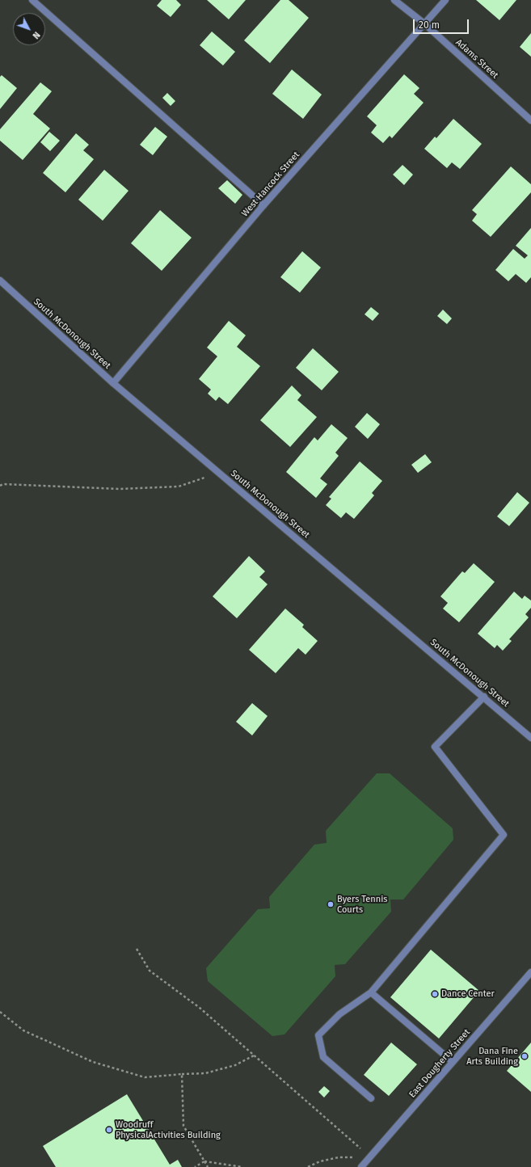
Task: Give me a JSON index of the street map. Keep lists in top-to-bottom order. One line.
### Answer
{"streets":{"street":["Adams Street","West Hancock Street","South McDonough Street","East Dougherty Street"]},"crossings":[["Adams Street","West Hancock Street"],["West Hancock Street","South McDonough Street"]],"places":["Byers Tennis Courts","Dance Center","Dana Fine Arts Building","Woodruff PhysicalActivities Building"],"scale_bar":"20 m","north":"bottom right"}
